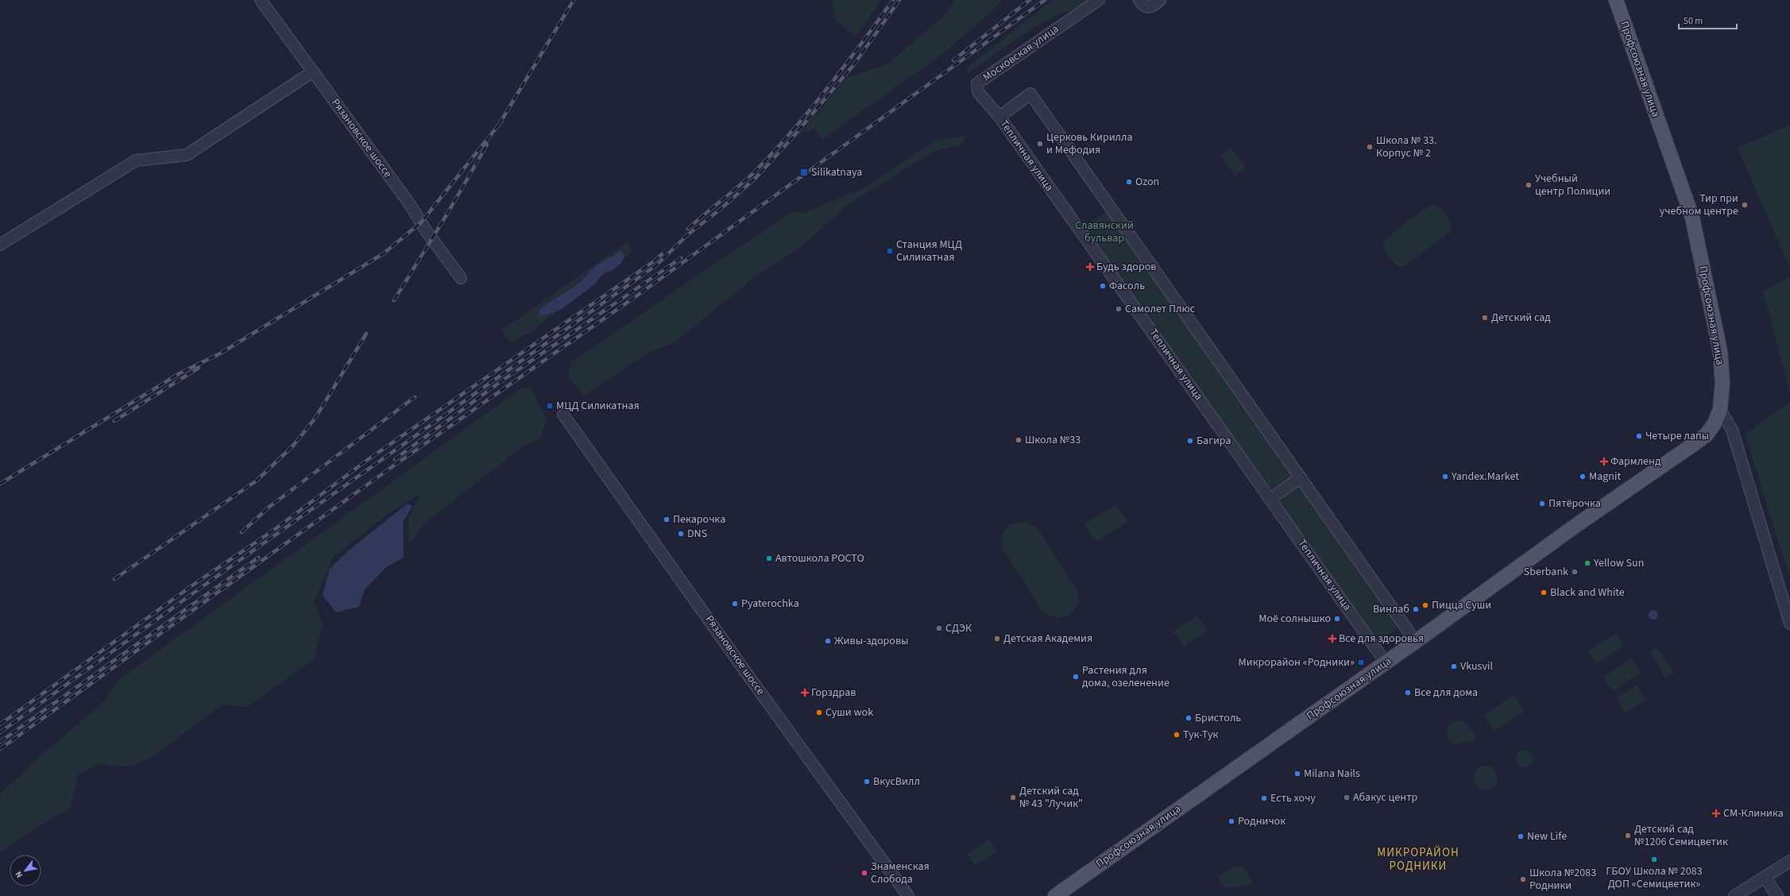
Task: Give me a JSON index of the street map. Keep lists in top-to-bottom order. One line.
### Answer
{"streets":{"main road":["Профсоюзная улица"],"street":["Московская улица","Рязановское шоссе","Тепличная улица"]},"crossings":[["Московская улица","Тепличная улица"],["Профсоюзная улица","Тепличная улица"]],"districts":["МИКРОРАЙОН РОДНИКИ"],"parks":["Славянский бульвар"],"places":{"other":["Церковь Кирилла и Мефодия","Школа № 33. Корпус № 2","Ozon","Учебный центр Полиции","Тир при учебном центре","Фасоль","Самолет Плюс","Детский сад","Четыре лапы","Школа №33","Багира","Yandex.Market","Magnit","Пятёрочка","Пекарочка","DNS","Автошкола РОСТО","Yellow Sun","Sberbank","Black and White","Pyaterochka","Пицца Суши","Винлаб","Моё солнышко","СДЭК","Детская Академия","Живы-здоровы","Vkusvil","Растения для дома, озеленение","Все для дома","Суши wok","Бристоль","Тук-Тук","Milana Nails","ВкусВилл","Детский сад № 43 \"Лучик\"","Абакус центр","Есть хочу","Родничок","Детский сад №1206 Семицветик","New Life","ГБОУ Школа № 2083 ДОП «Семицветик»","Знаменская Слобода","Школа №2083 Родники"],"transit":["Silikatnaya","Станция МЦД Силикатная","МЦД Силикатная","Микрорайон «Родники»"],"health":["Будь здоров","Фармленд","Все для здоровья","Горздрав","СМ-Клиника"]},"scale_bar":"50 m","north":"bottom left"}
